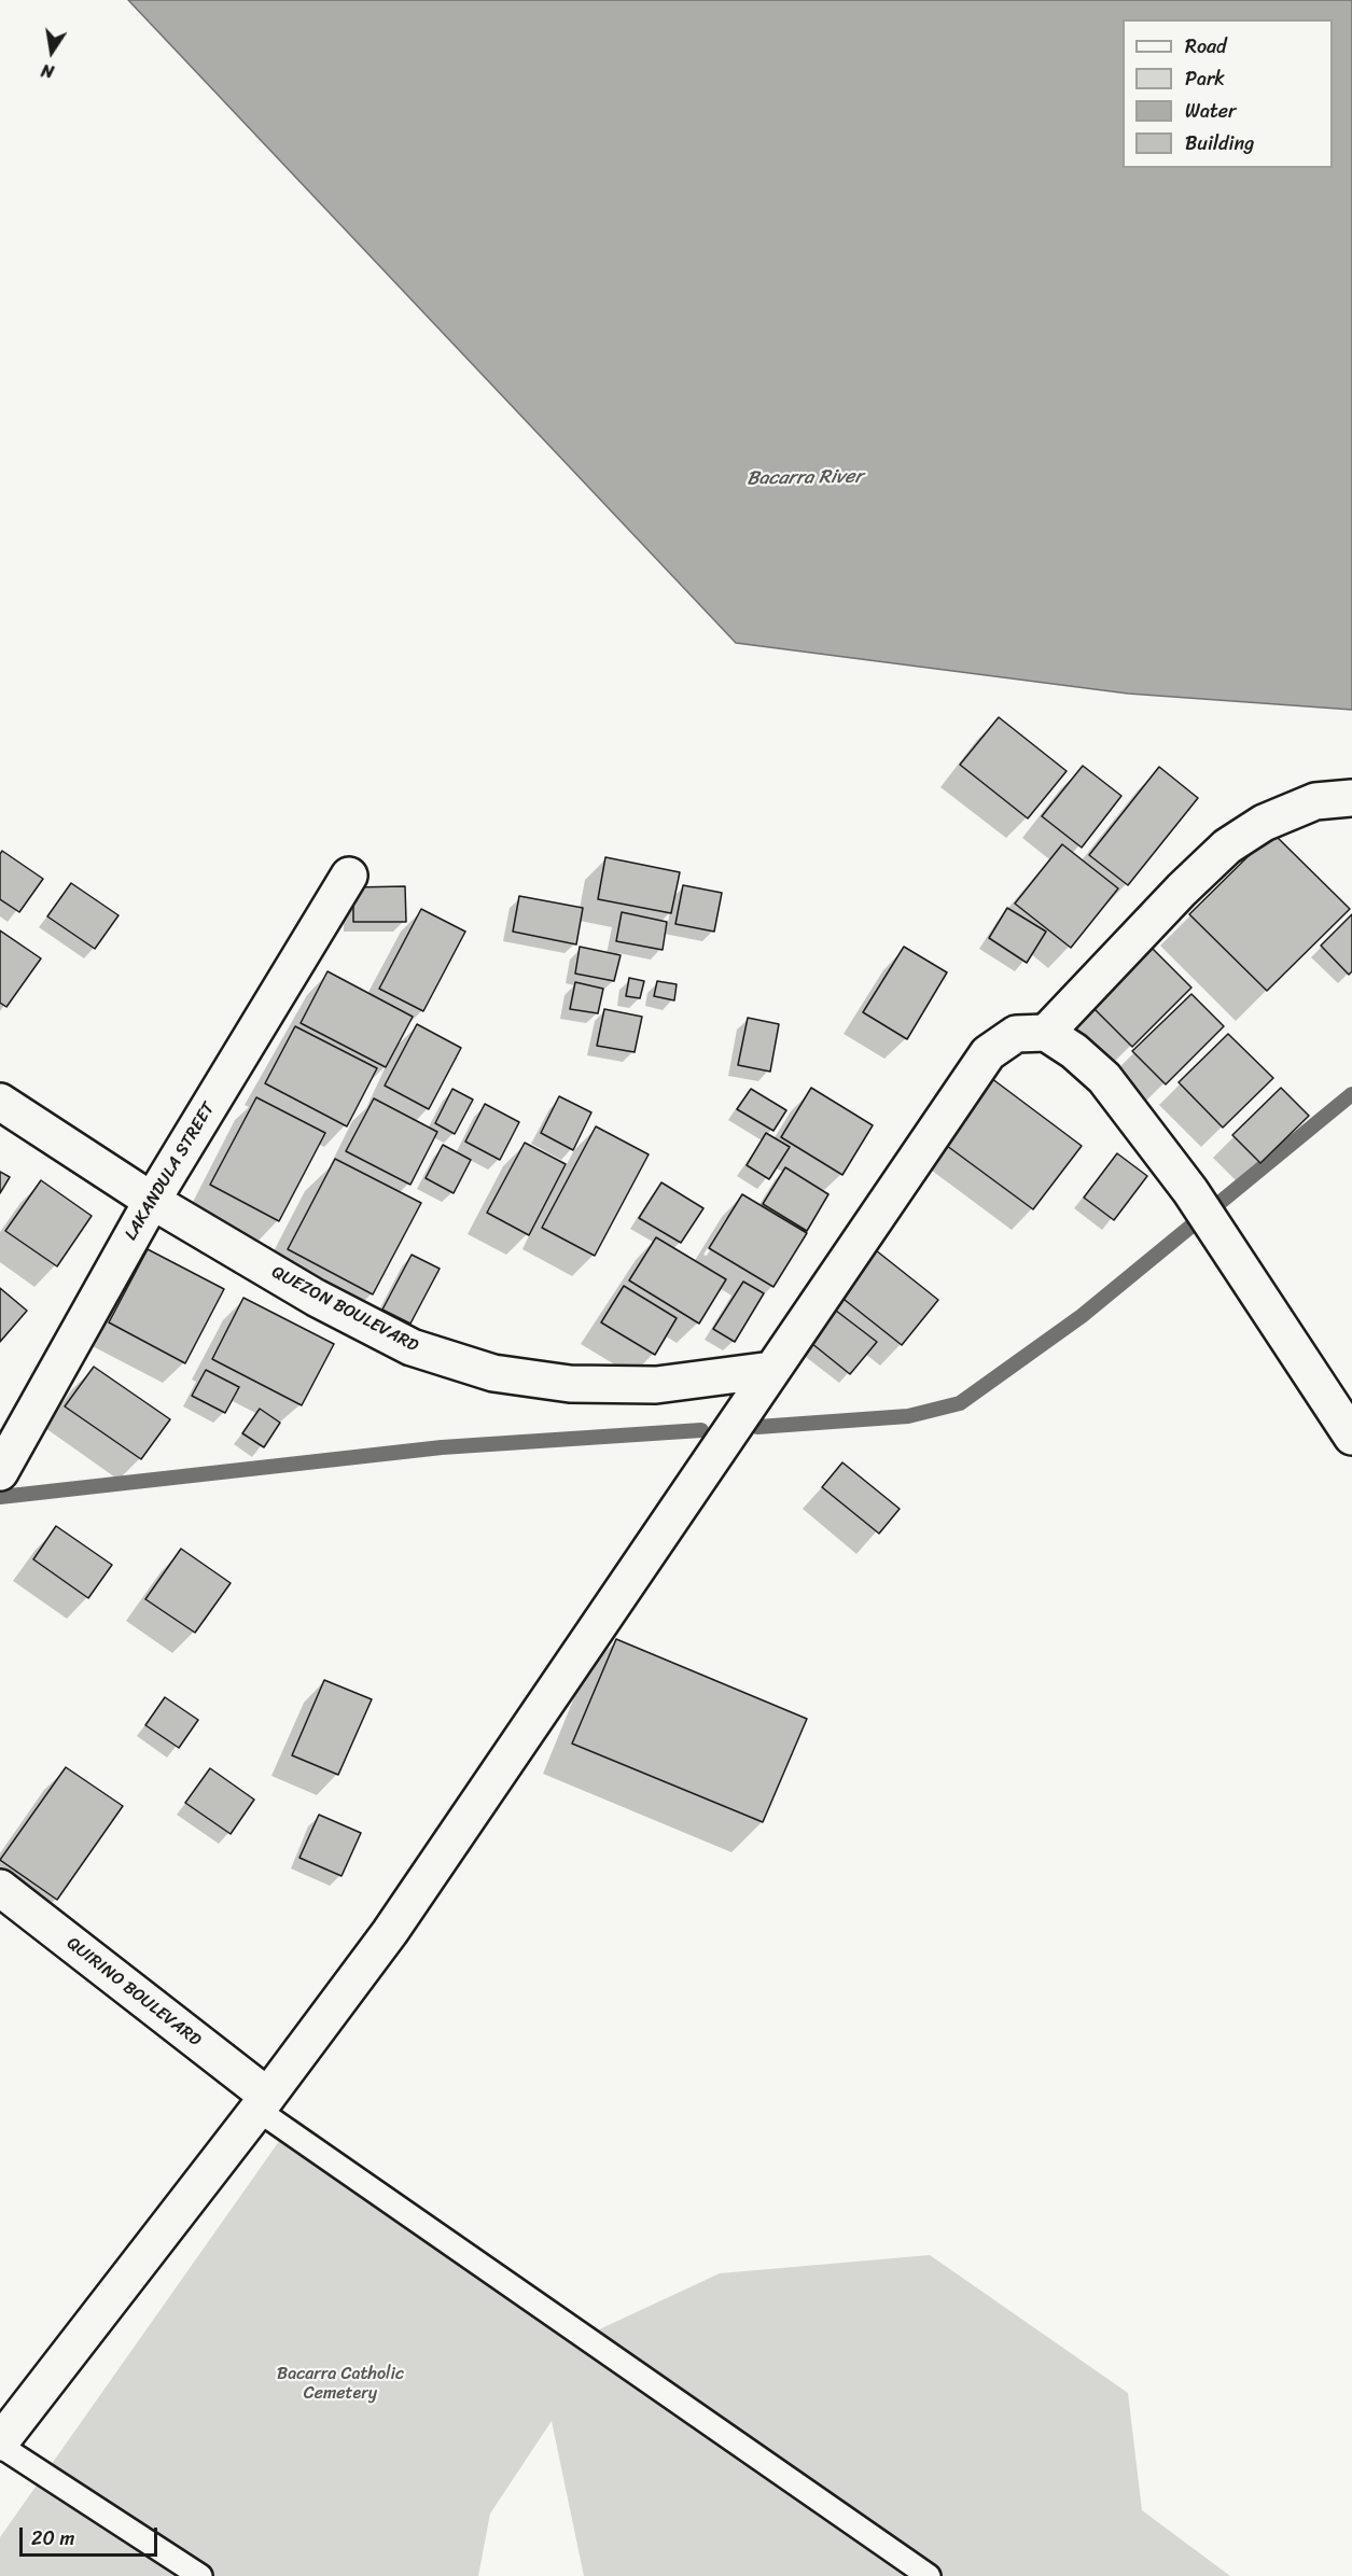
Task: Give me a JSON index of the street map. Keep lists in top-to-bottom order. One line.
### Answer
{"streets":{"street":["LAKANDULA STREET","QUEZON BOULEVARD","QUIRINO BOULEVARD"]},"crossings":[["LAKANDULA STREET","QUEZON BOULEVARD"]],"water":["Bacarra River"],"parks":["Bacarra Catholic Cemetery"],"legend":["Road","Park","Water","Building"],"scale_bar":"20 m","north":"bottom"}
